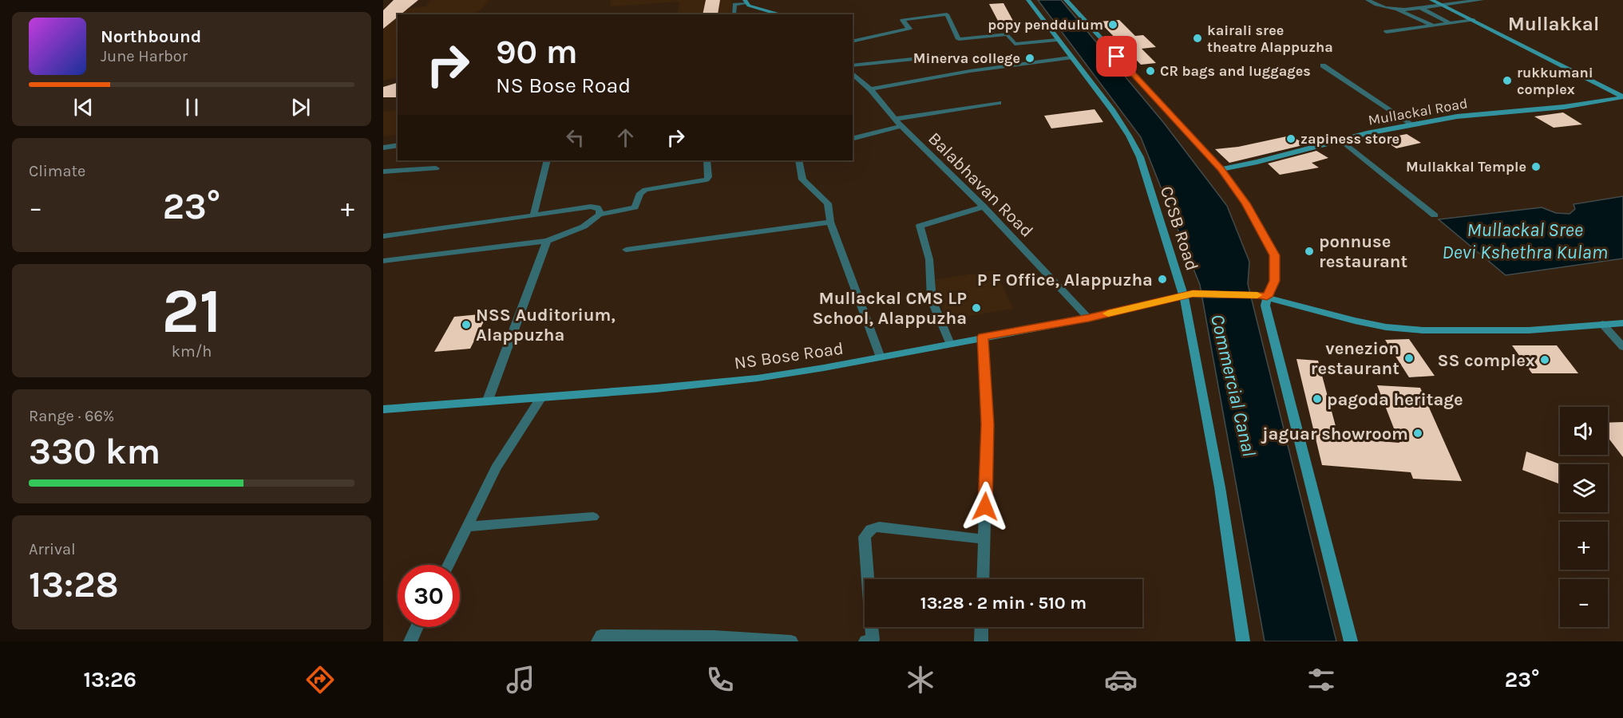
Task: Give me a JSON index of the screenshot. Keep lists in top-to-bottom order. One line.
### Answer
{"streets":{"main road":["Mullackal Road","CCSB Road","NS Bose Road"],"street":["Balabhavan Road"]},"crossings":[["Balabhavan Road","NS Bose Road"],["CCSB Road","NS Bose Road"]],"districts":["Mullakkal"],"water":["Mullackal Sree Devi Kshethra Kulam","Commercial Canal"],"places":["popy penddulum","kairali sree theatre Alappuzha","Minerva college","CR bags and luggages","rukkumani complex","zapiness store","Mullakkal Temple","ponnuse restaurant","P F Office, Alappuzha","Mullackal CMS LP School, Alappuzha","NSS Auditorium, Alappuzha","venezion restaurant","SS complex","pagoda heritage","jaguar showroom"],"page":{"turn":["90 m","NS Bose Road"],"song":["Northbound","June Harbor"],"tile":["Climate",["21","km/h"],["Range · 66%","330 km"],["Arrival","13:28"]],"heat":["−","23°","+"],"map_buttons":["+","−"],"limit":"30","trip":"13:28 · 2 min · 510 m","tabs":["13:26","23°"]}}
